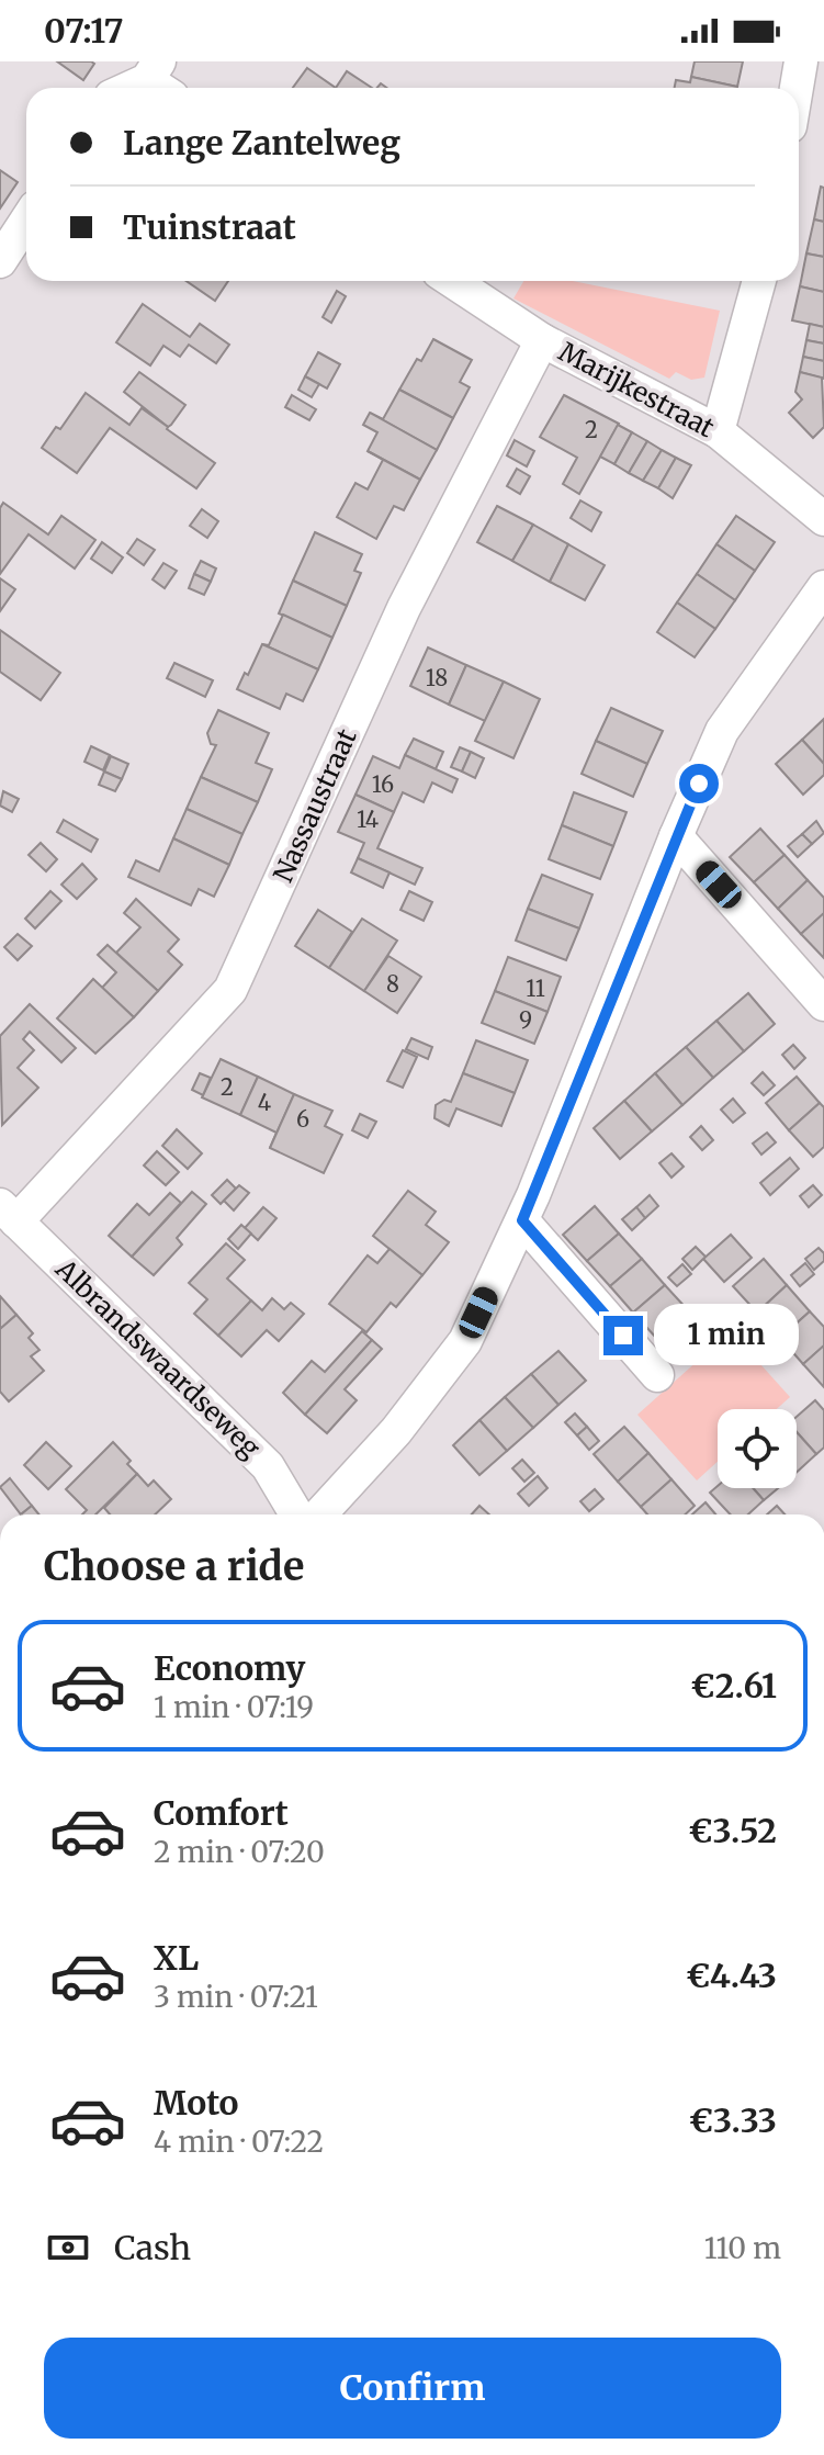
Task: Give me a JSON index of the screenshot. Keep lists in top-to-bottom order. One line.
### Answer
{"streets":{"street":["Marijkestraat","Nassaustraat","Albrandswaardseweg"]},"crossings":[["Marijkestraat","Nassaustraat"],["Nassaustraat","Albrandswaardseweg"]],"house_numbers":["2","18","16","14","8","11","9","2","4","6"],"page":{"status":"07:17","banner":["Lange Zantelweg","Tuinstraat"],"bubble":"1 min","heading":"Choose a ride","list":[{"name":"Economy","note":"1 min · 07:19","value":"€2.61"},{"name":"Comfort","note":"2 min · 07:20","value":"€3.52"},{"name":"XL","note":"3 min · 07:21","value":"€4.43"},{"name":"Moto","note":"4 min · 07:22","value":"€3.33"}],"pay":["Cash","110 m"],"buttons":"Confirm"}}
